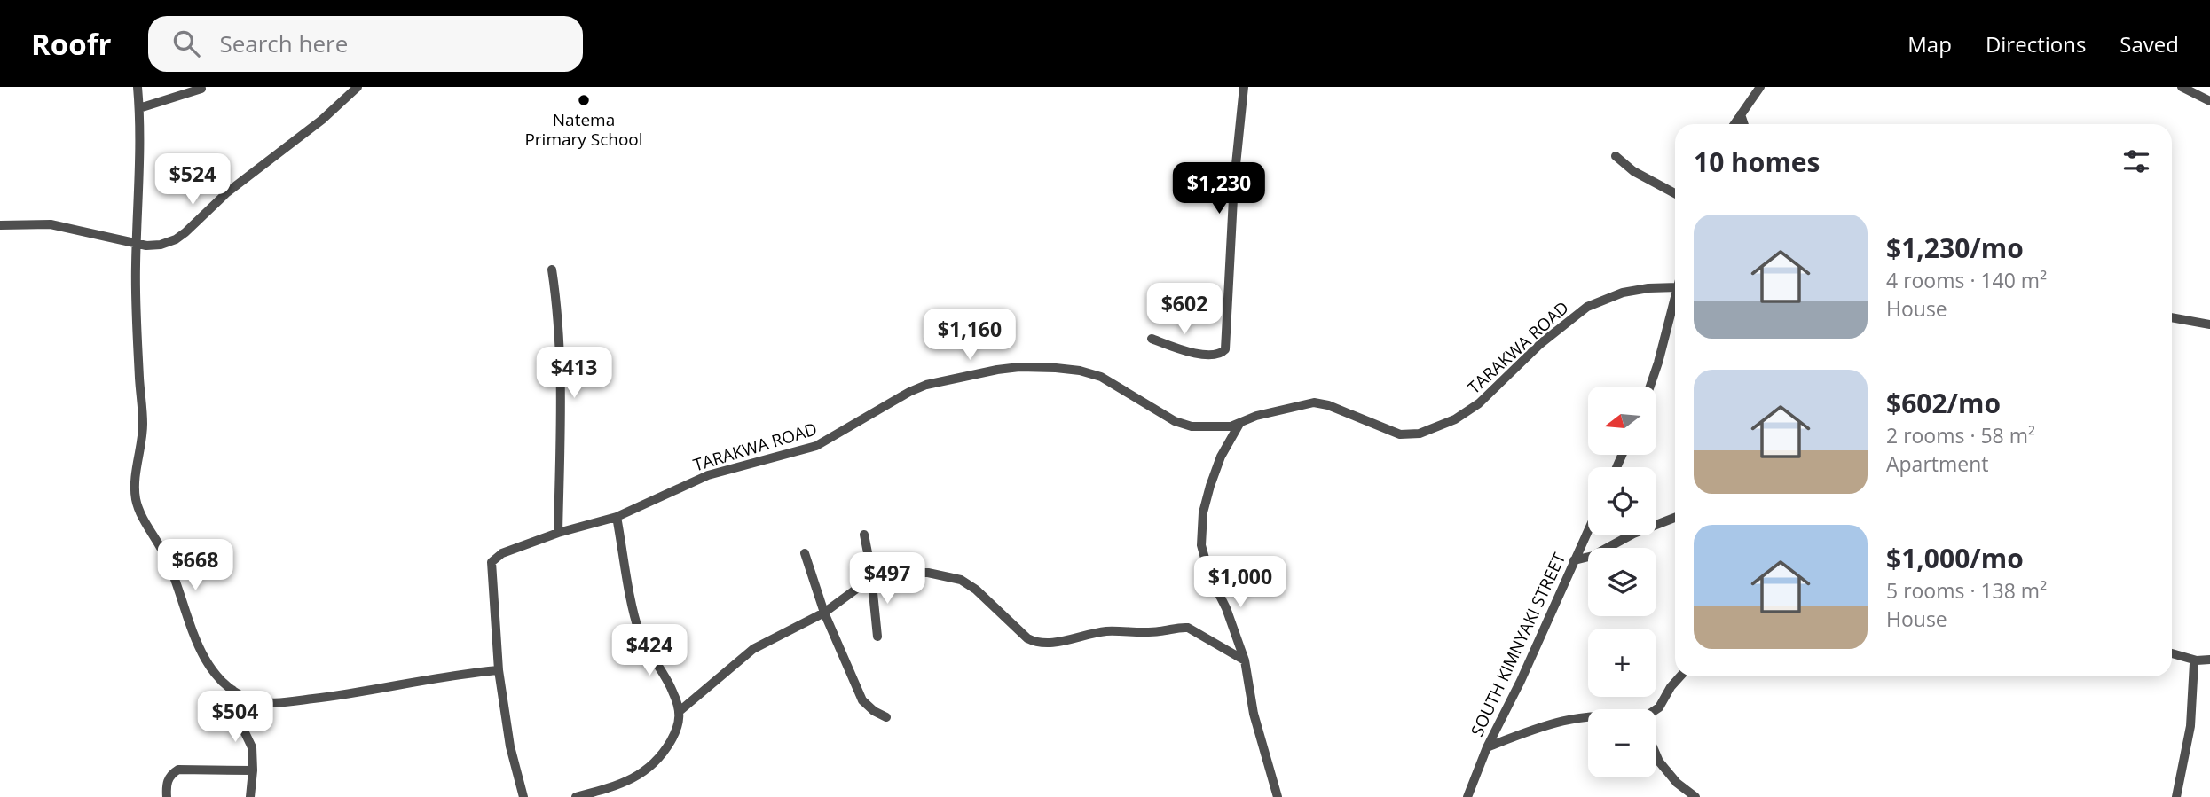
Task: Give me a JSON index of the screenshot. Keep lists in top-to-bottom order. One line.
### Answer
{"streets":{"street":["TARAKWA ROAD","SOUTH KIMNYAKI STREET"]},"places":["Natema Primary School"],"north":"left","page":{"header":"Roofr","search":"Search here","nav":["Map","Directions","Saved"],"heading":"10 homes","price":["$524","$1,230","$602","$1,160","$413","$668","$497","$1,000","$424","$504"],"list":[{"name":"$1,230/mo","note":"4 rooms · 140 m² · House"},{"name":"$602/mo","note":"2 rooms · 58 m² · Apartment"},{"name":"$1,000/mo","note":"5 rooms · 138 m² · House"}],"map_buttons":["+","−"]}}
